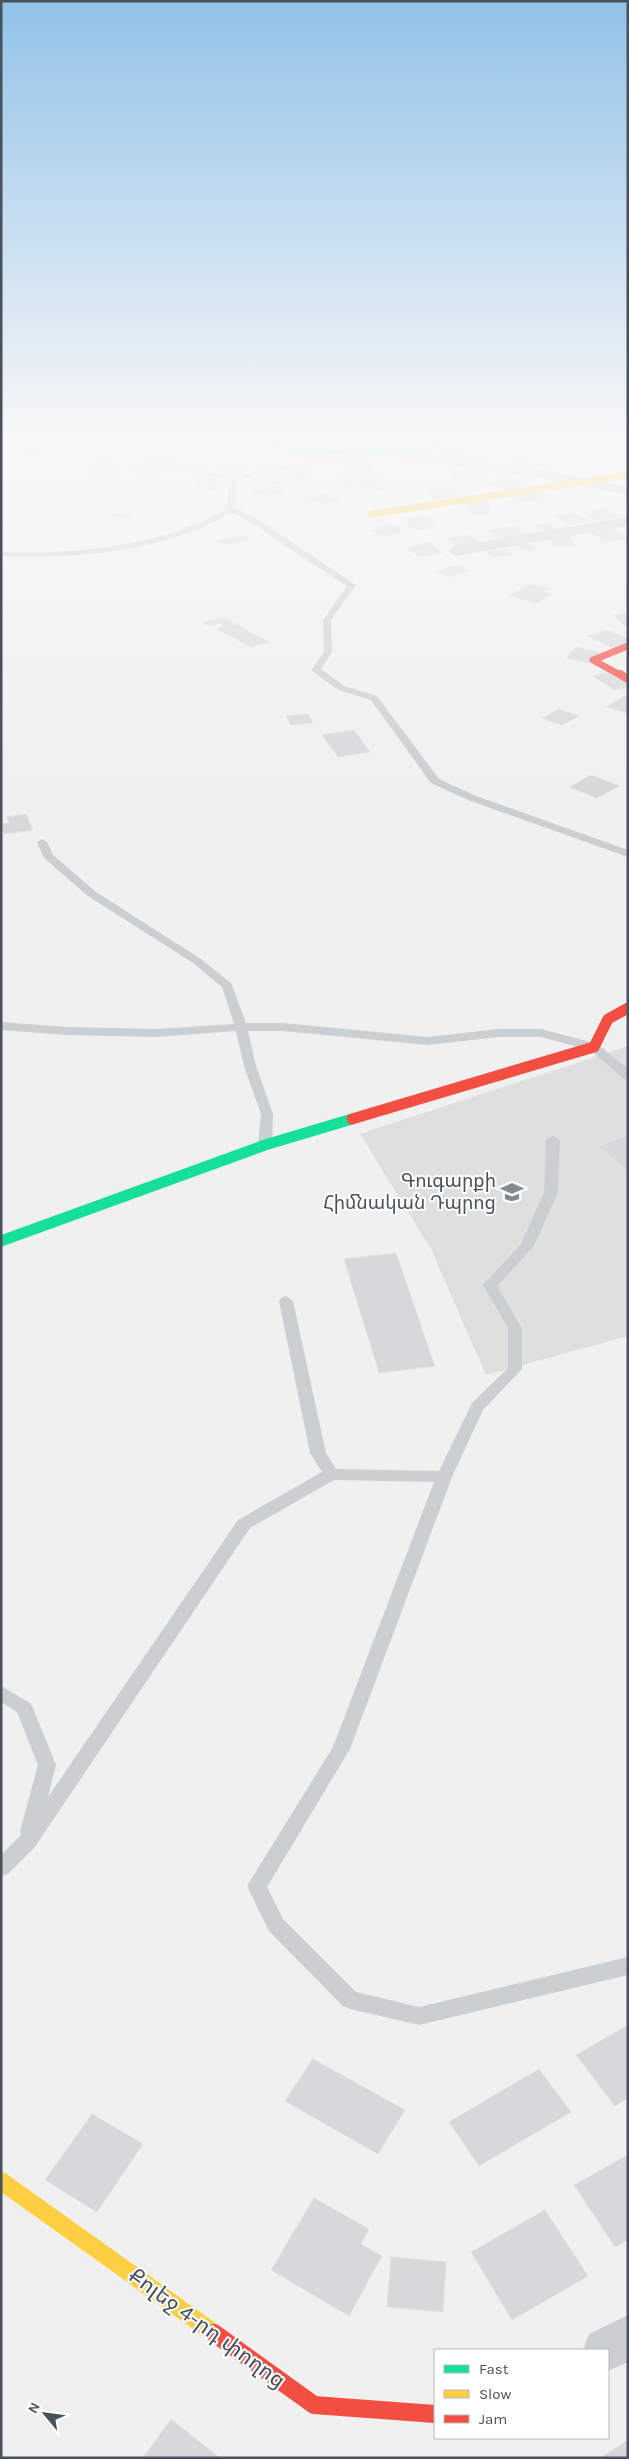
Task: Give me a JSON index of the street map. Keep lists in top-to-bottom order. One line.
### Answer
{"streets":{"street":["Քոլեջ 4-րդ փողոց"]},"places":{"school or university":["Գուգարքի Հիմնական Դպրոց"]},"legend":["Fast","Slow","Jam"],"north":"top left"}
